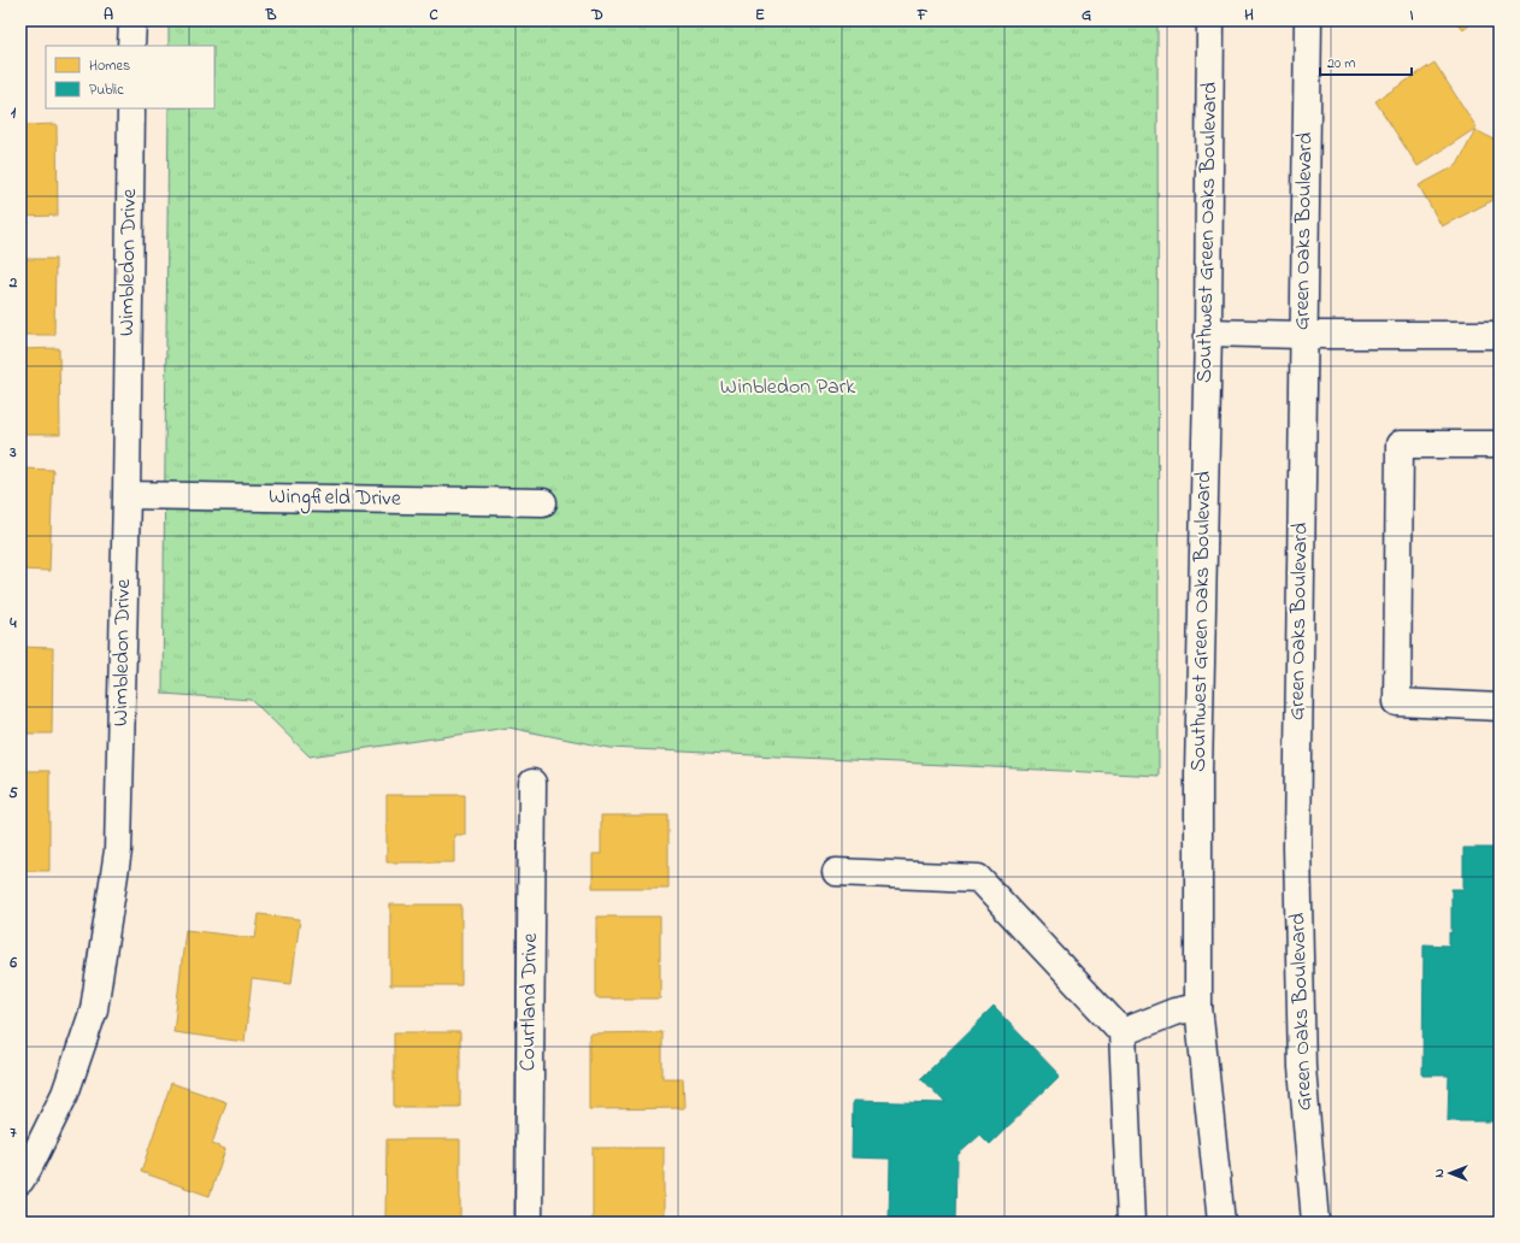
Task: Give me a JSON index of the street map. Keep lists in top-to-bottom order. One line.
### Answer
{"streets":{"main road":["Green Oaks Boulevard","Southwest Green Oaks Boulevard","Wimbledon Drive","Wingfield Drive","Courtland Drive"]},"crossings":[["Wimbledon Drive","Wingfield Drive"]],"parks":["Winbledon Park"],"legend":["Homes","Public"],"scale_bar":"20 m","north":"left","grid":{"columns":["A","B","C","D","E","F","G","H","I"],"rows":["1","2","3","4","5","6","7"]}}
